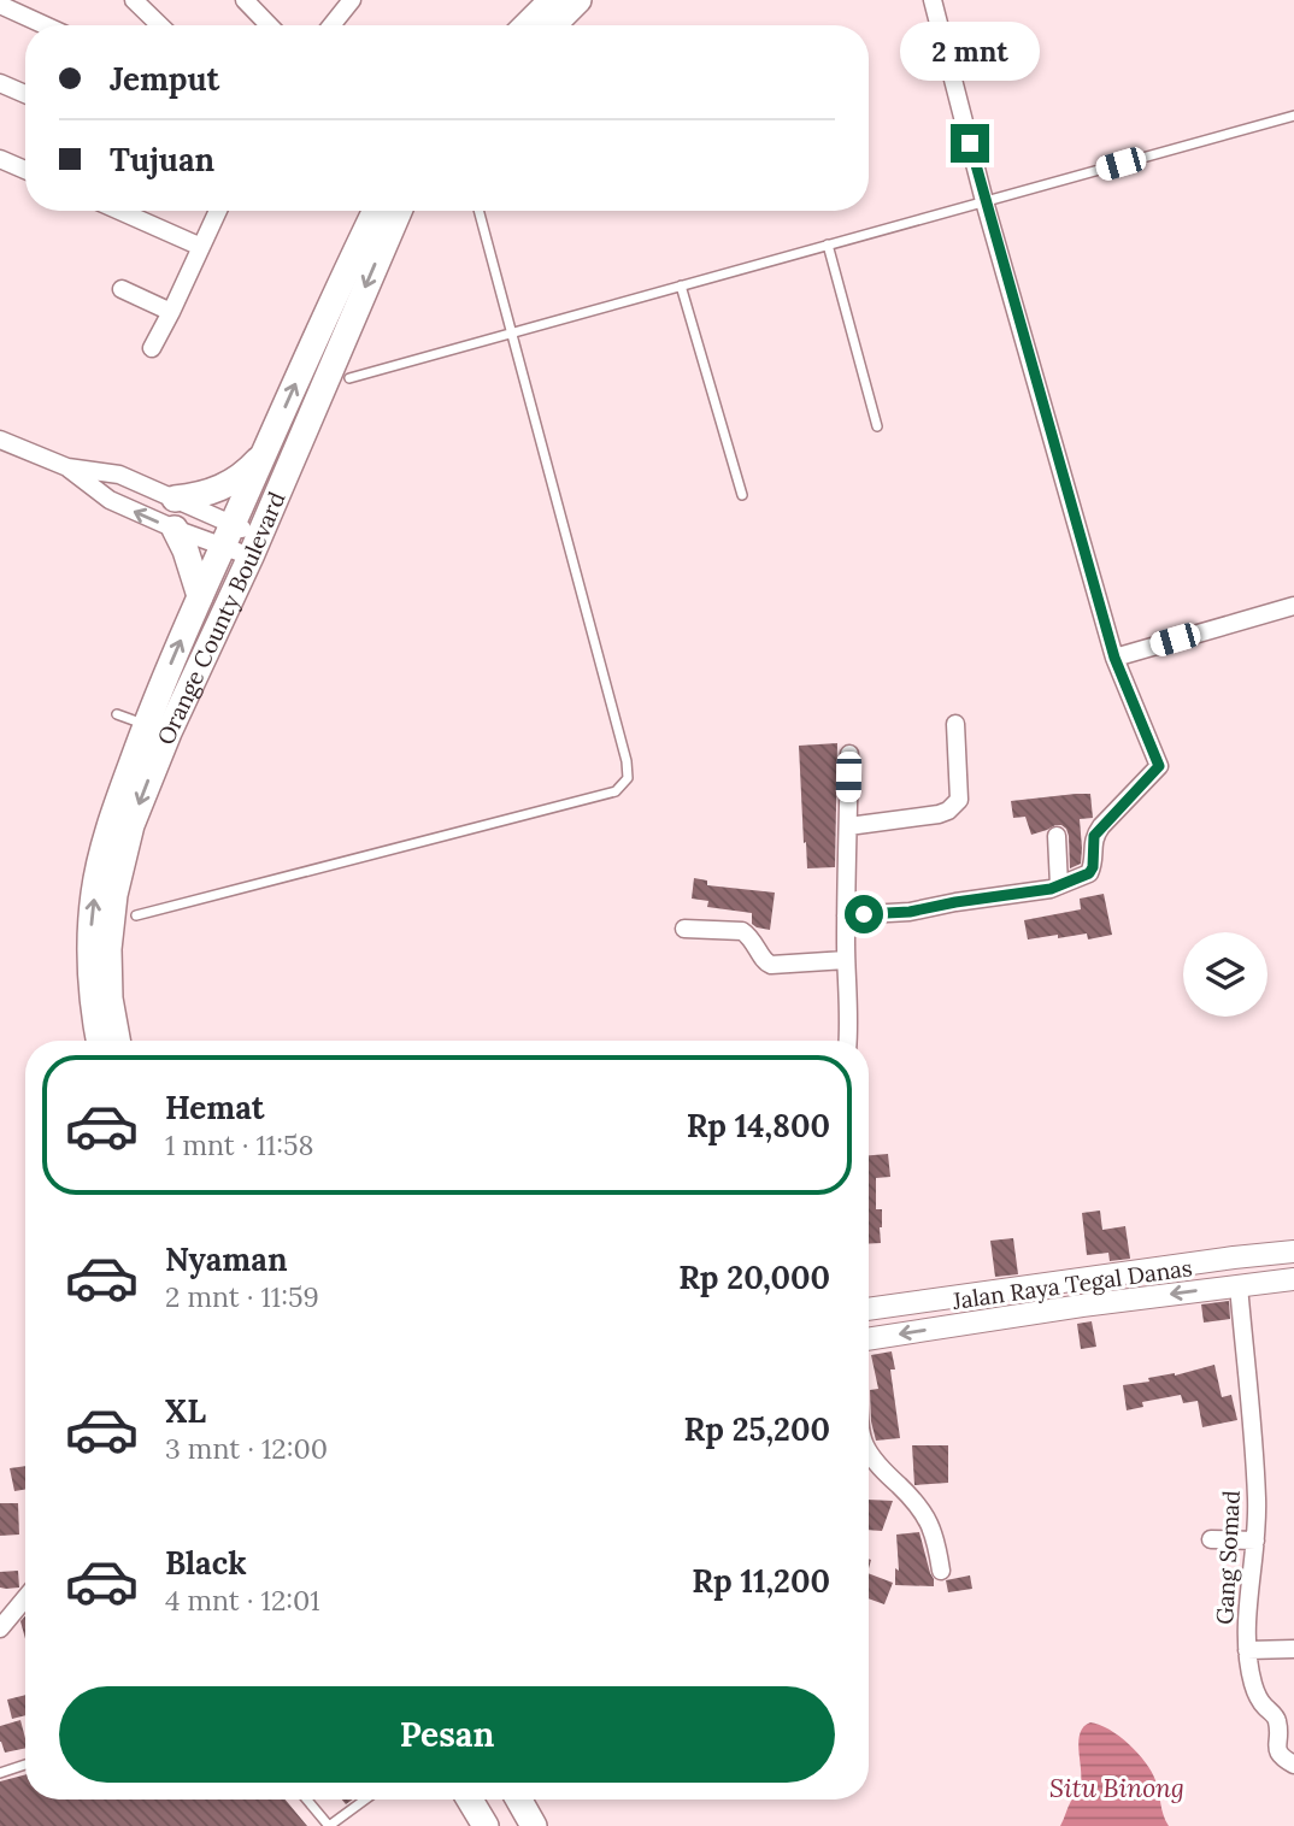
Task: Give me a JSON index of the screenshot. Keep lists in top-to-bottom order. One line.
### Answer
{"streets":{"main road":["Orange County Boulevard"],"street":["Jalan Raya Tegal Danas","Gang Somad"]},"crossings":[["Jalan Raya Tegal Danas","Gang Somad"]],"water":["Situ Binong"],"page":{"bubble":"2 mnt","banner":["Jemput","Tujuan"],"list":[{"name":"Hemat","note":"1 mnt · 11:58","value":"Rp 14,800"},{"name":"Nyaman","note":"2 mnt · 11:59","value":"Rp 20,000"},{"name":"XL","note":"3 mnt · 12:00","value":"Rp 25,200"},{"name":"Black","note":"4 mnt · 12:01","value":"Rp 11,200"}],"buttons":"Pesan"}}
